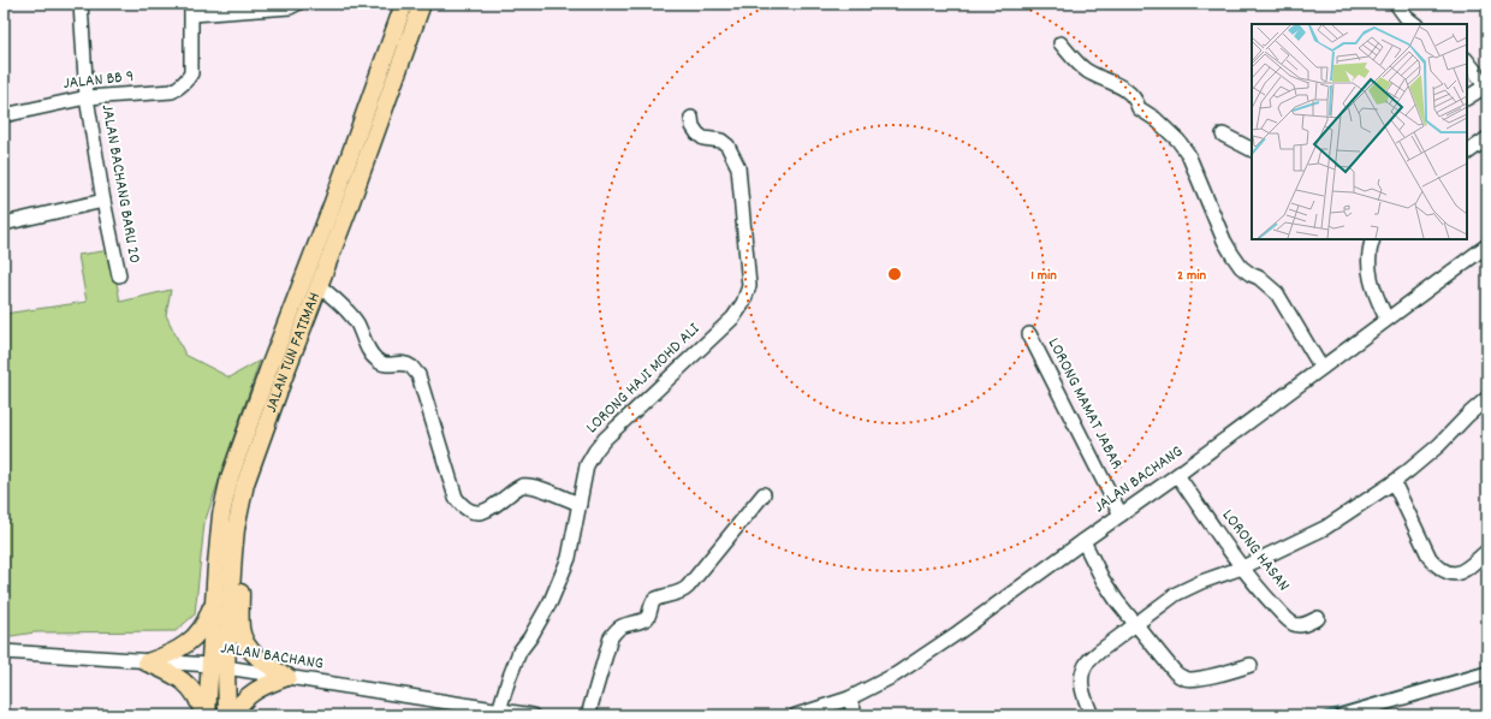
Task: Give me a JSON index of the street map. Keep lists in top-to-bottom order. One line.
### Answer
{"streets":{"main road":["JALAN TUN FATIMAH"],"street":["JALAN BB 9","JALAN BACHANG BARU 20","LORONG HAJI MOHD ALI","LORONG MAMAT JABAR","JALAN BACHANG","LORONG HASAN"]},"crossings":[["JALAN BB 9","JALAN BACHANG BARU 20"],["JALAN TUN FATIMAH","JALAN BACHANG"],["LORONG HAJI MOHD ALI","JALAN BACHANG"],["LORONG MAMAT JABAR","JALAN BACHANG"],["JALAN BACHANG","LORONG HASAN"]],"rings":["1 min","2 min"]}
